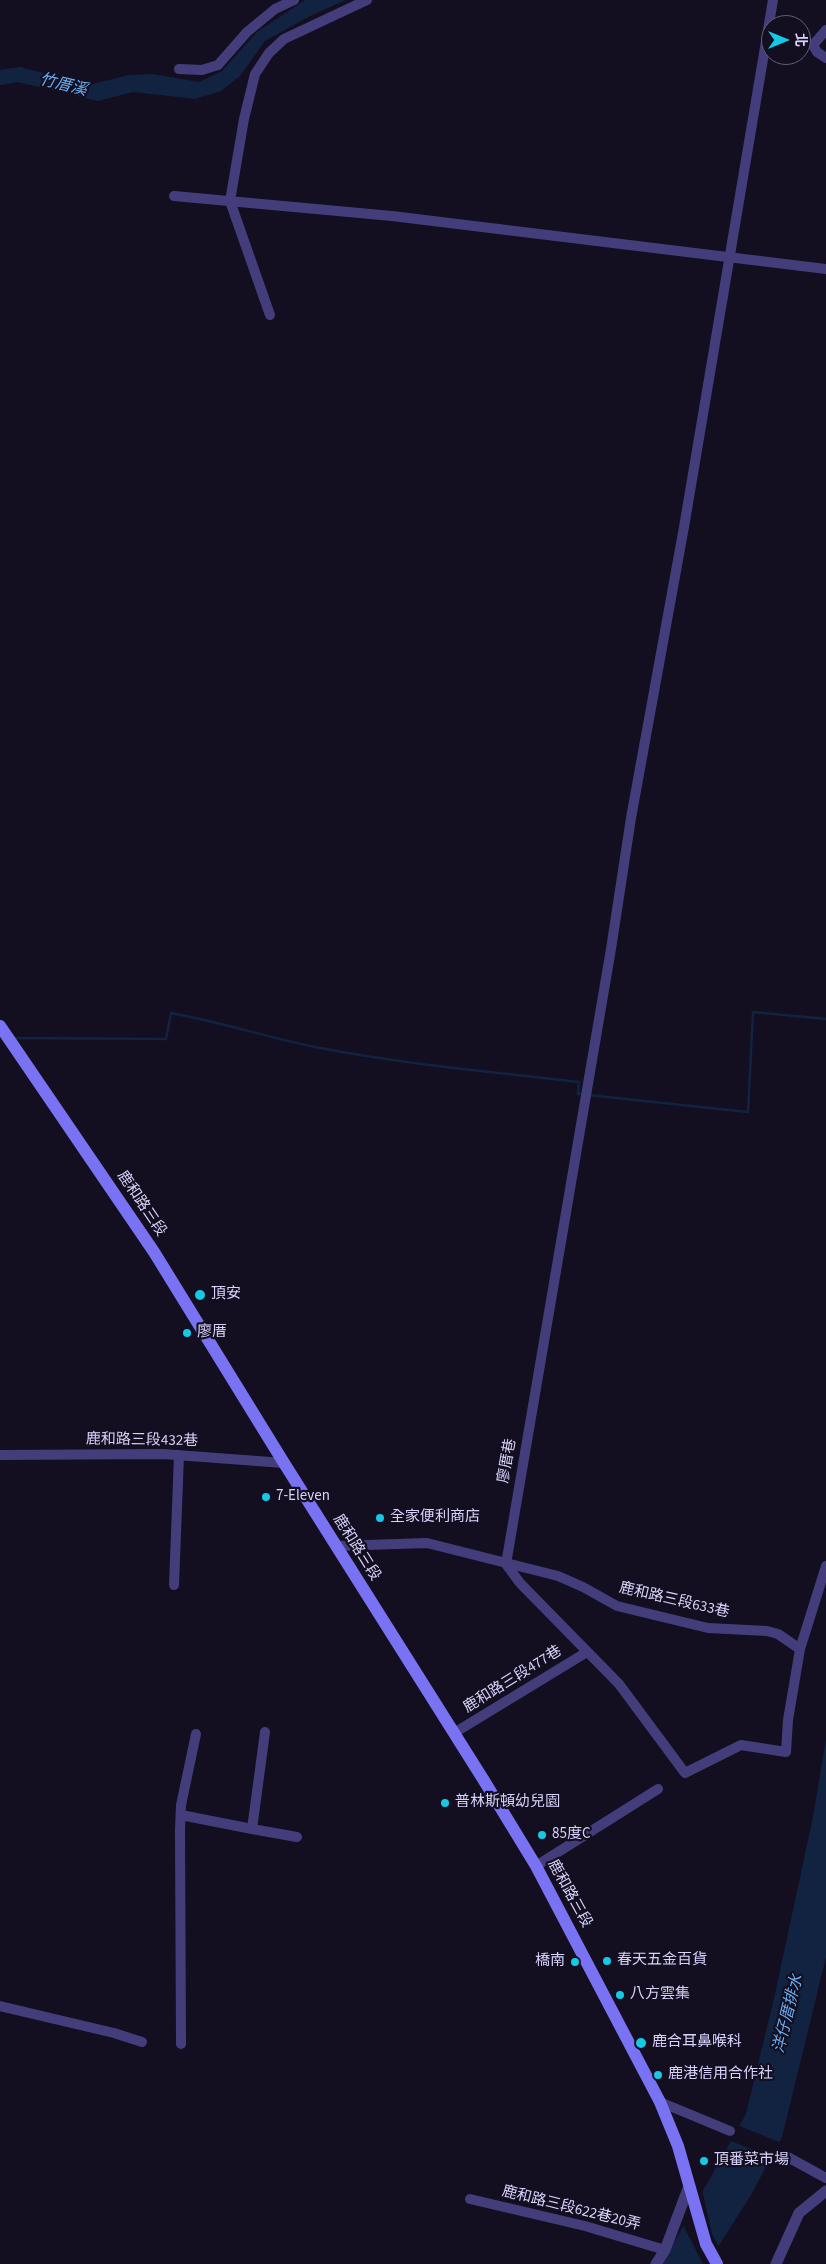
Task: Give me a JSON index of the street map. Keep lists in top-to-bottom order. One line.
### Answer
{"streets":{"main road":["鹿和路三段"],"street":["鹿和路三段432巷","廖厝巷","鹿和路三段633巷","鹿和路三段477巷","鹿和路三段622巷20弄"]},"crossings":[["鹿和路三段","鹿和路三段432巷"],["鹿和路三段","鹿和路三段633巷"],["鹿和路三段","鹿和路三段477巷"],["廖厝巷","鹿和路三段633巷"]],"water":["竹厝溪","洋仔厝排水"],"places":["頂安","廖厝","7-Eleven","全家便利商店","普林斯頓幼兒園","85度C","春天五金百貨","橋南","八方雲集","鹿合耳鼻喉科","鹿港信用合作社","頂番菜市場"],"north":"right"}
